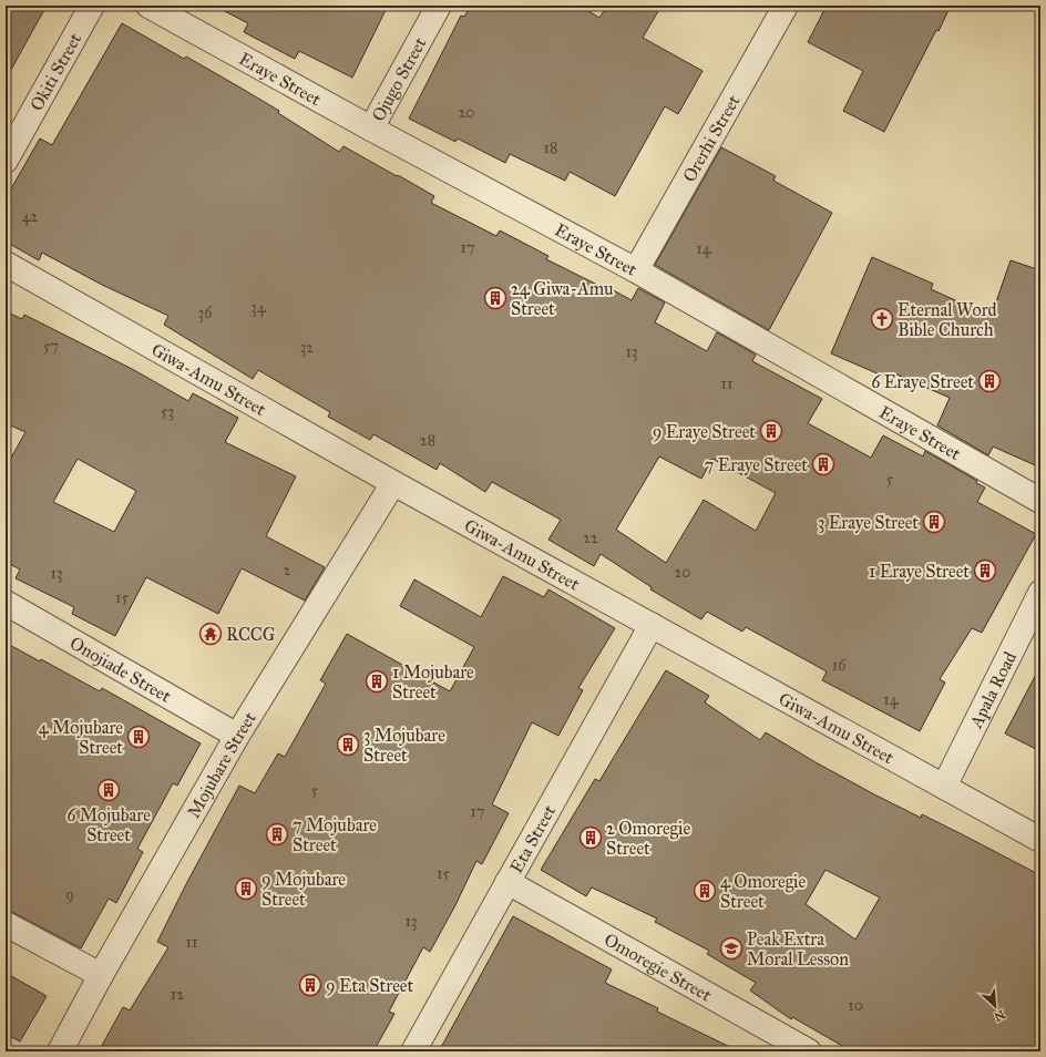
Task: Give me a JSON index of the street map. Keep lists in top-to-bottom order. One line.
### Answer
{"streets":{"street":["Okiti Street","Eraye Street","Ojugo Street","Orerhi Street","Giwa-Amu Street","Onojiade Street","Apala Road","Mojubare Street","Eta Street","Omoregie Street"]},"crossings":[["Eraye Street","Ojugo Street"],["Eraye Street","Orerhi Street"],["Giwa-Amu Street","Apala Road"],["Giwa-Amu Street","Mojubare Street"],["Giwa-Amu Street","Eta Street"],["Onojiade Street","Mojubare Street"],["Eta Street","Omoregie Street"]],"places":{"building":["24 Giwa-Amu Street","6 Eraye Street","9 Eraye Street","7 Eraye Street","3 Eraye Street","1 Eraye Street","1 Mojubare Street","4 Mojubare Street","3 Mojubare Street","6 Mojubare Street","7 Mojubare Street","2 Omoregie Street","9 Mojubare Street","4 Omoregie Street","9 Eta Street"],"church":["Eternal Word Bible Church"],"temple":["RCCG"],"school or university":["Peak Extra Moral Lesson"]},"house_numbers":["20","18","42","17","14","34","36","57","32","13","11","53","28","5","22","2","20","13","15","16","14","5","17","15","9","13","11","12","10"],"north":"bottom right"}
